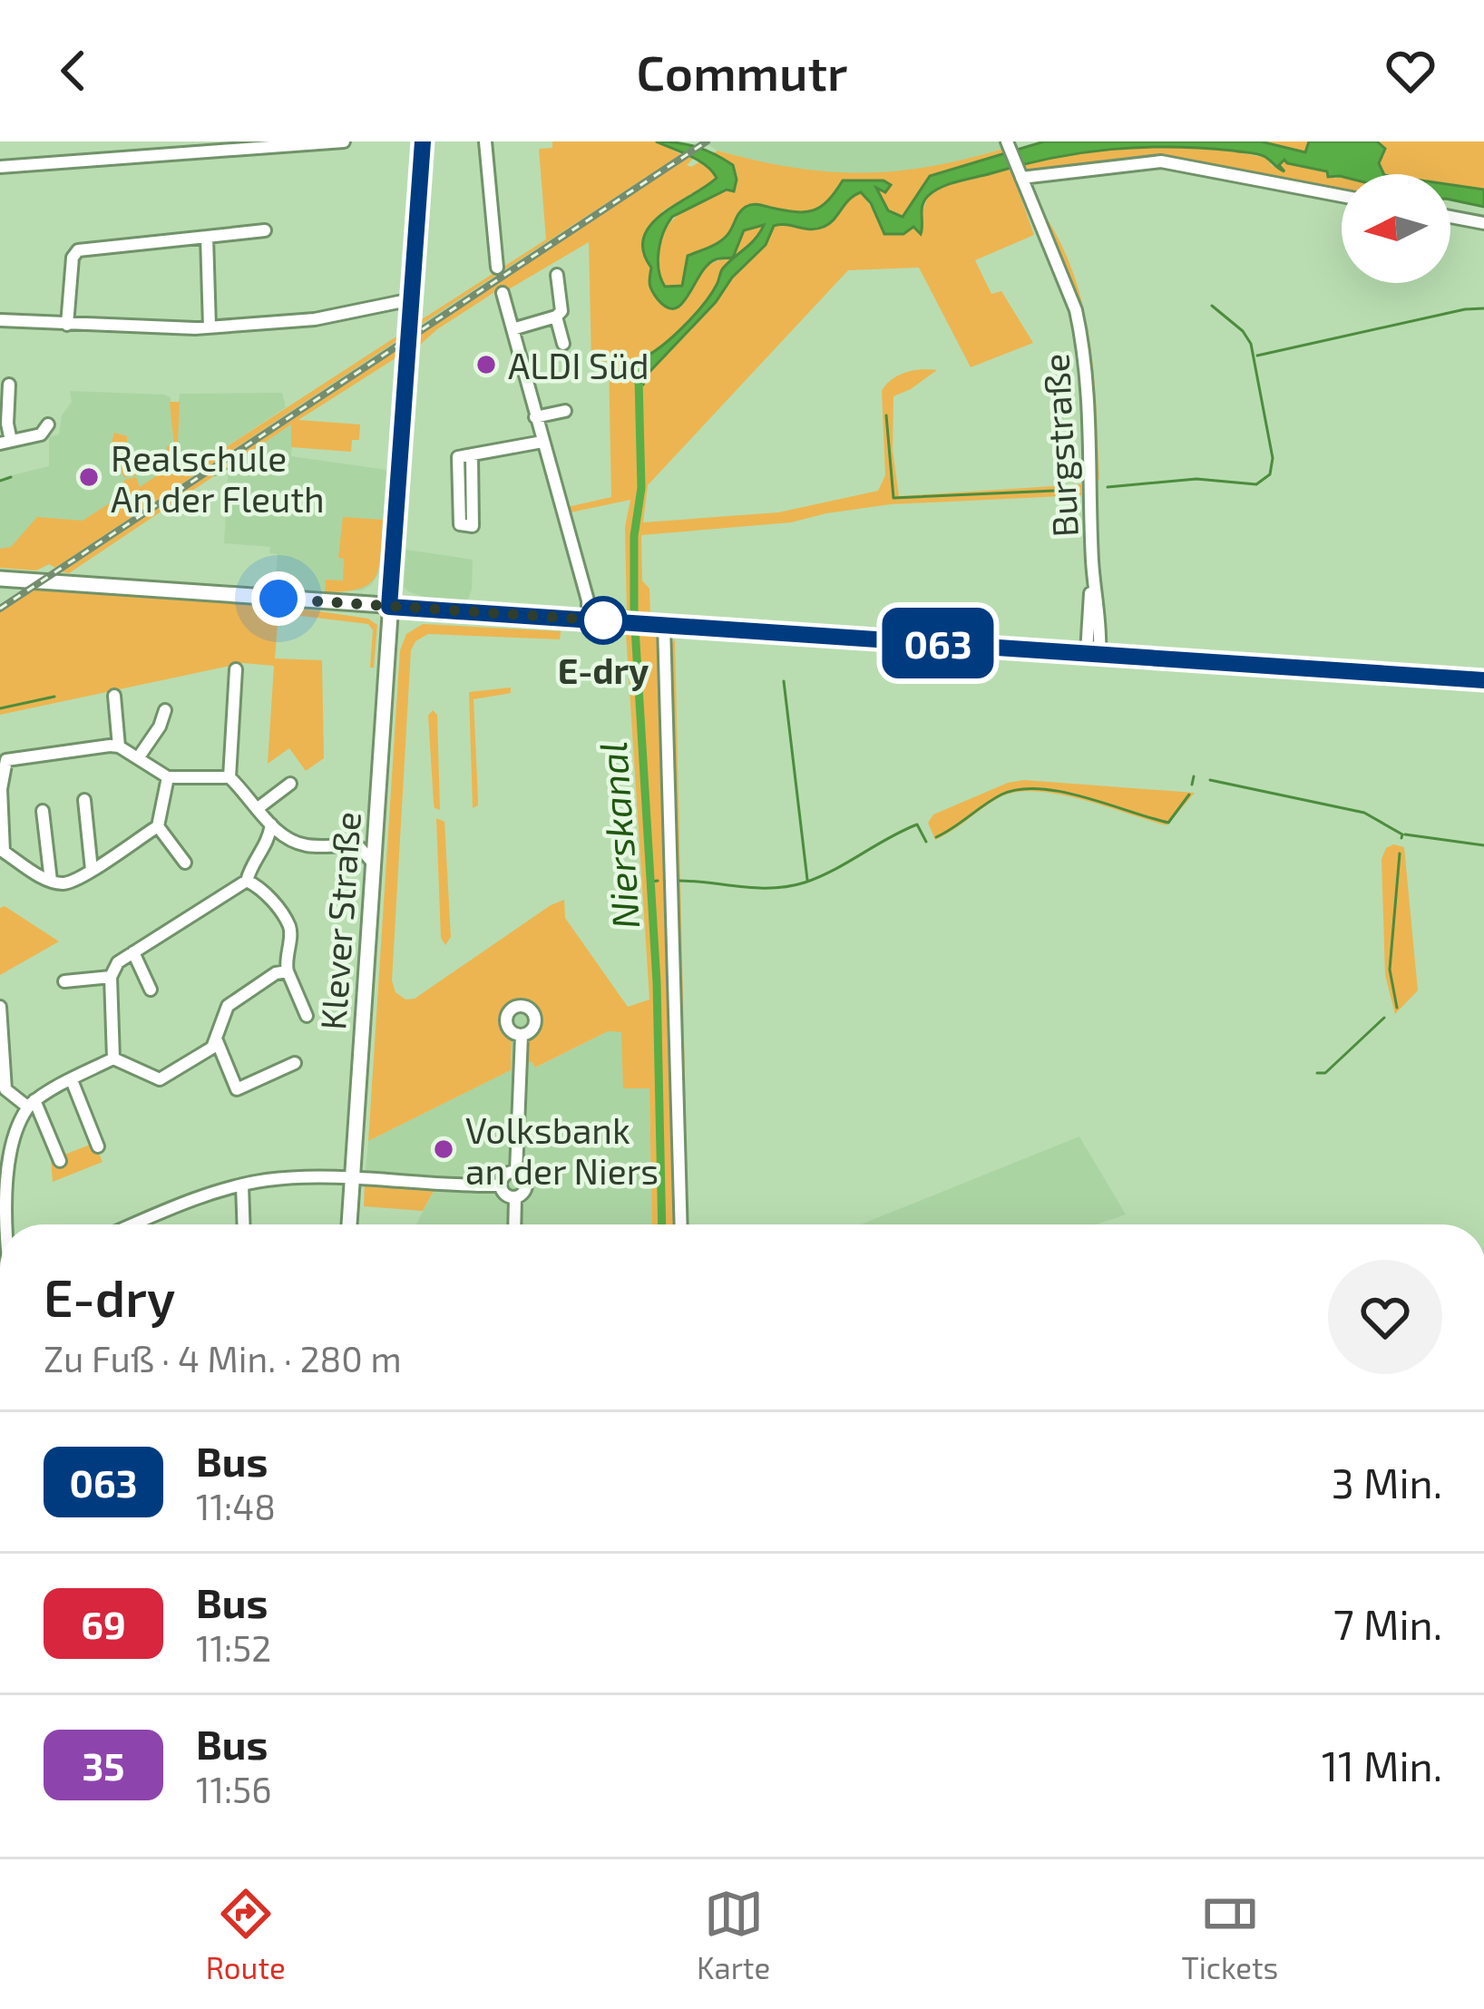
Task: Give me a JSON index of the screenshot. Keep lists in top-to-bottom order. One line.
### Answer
{"streets":{"main road":["Klever Straße"],"street":["Burgstraße"]},"water":["Nierskanal"],"places":["ALDI Süd","Realschule An der Fleuth","E-dry","Volksbank an der Niers"],"lines":["bus line 063"],"north":"left","page":{"header":"Commutr","on_map":"063","heading":["E-dry","Zu Fuß · 4 Min. · 280 m"],"list":[{"mark":"063","name":"Bus","note":"11:48","value":"3 Min."},{"mark":"69","name":"Bus","note":"11:52","value":"7 Min."},{"mark":"35","name":"Bus","note":"11:56","value":"11 Min."}],"tabs":["Route","Karte","Tickets"]}}
